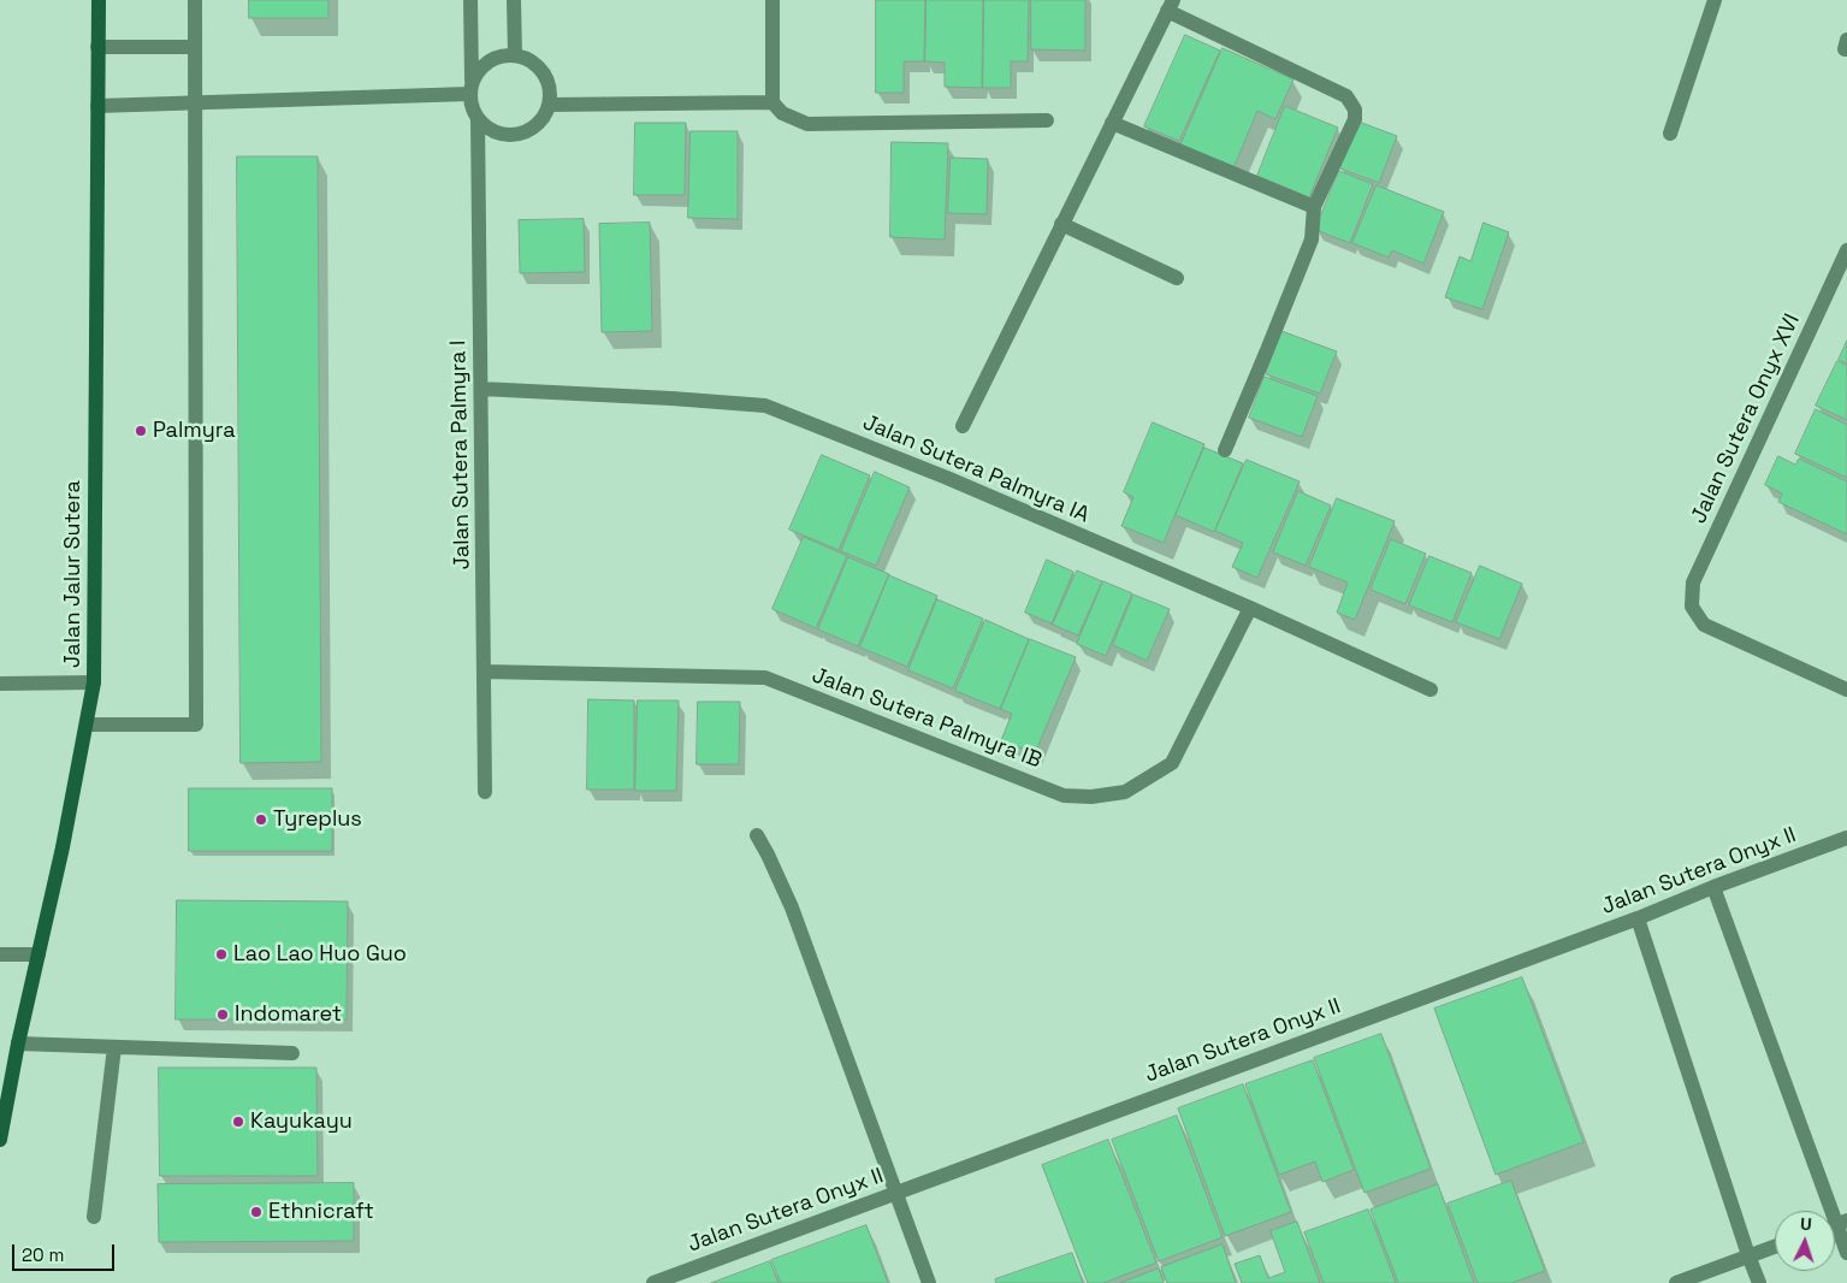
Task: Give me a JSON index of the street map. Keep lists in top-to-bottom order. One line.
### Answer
{"streets":{"main road":["Jalan Jalur Sutera"],"street":["Jalan Sutera Onyx XVI","Jalan Sutera Palmyra I","Jalan Sutera Palmyra IA","Jalan Sutera Palmyra IB","Jalan Sutera Onyx II"]},"crossings":[["Jalan Sutera Palmyra I","Jalan Sutera Palmyra IA"],["Jalan Sutera Palmyra I","Jalan Sutera Palmyra IB"],["Jalan Sutera Palmyra IA","Jalan Sutera Palmyra IB"]],"places":["Palmyra","Tyreplus","Lao Lao Huo Guo","Indomaret","Kayukayu","Ethnicraft"],"scale_bar":"20 m","north":"top"}
